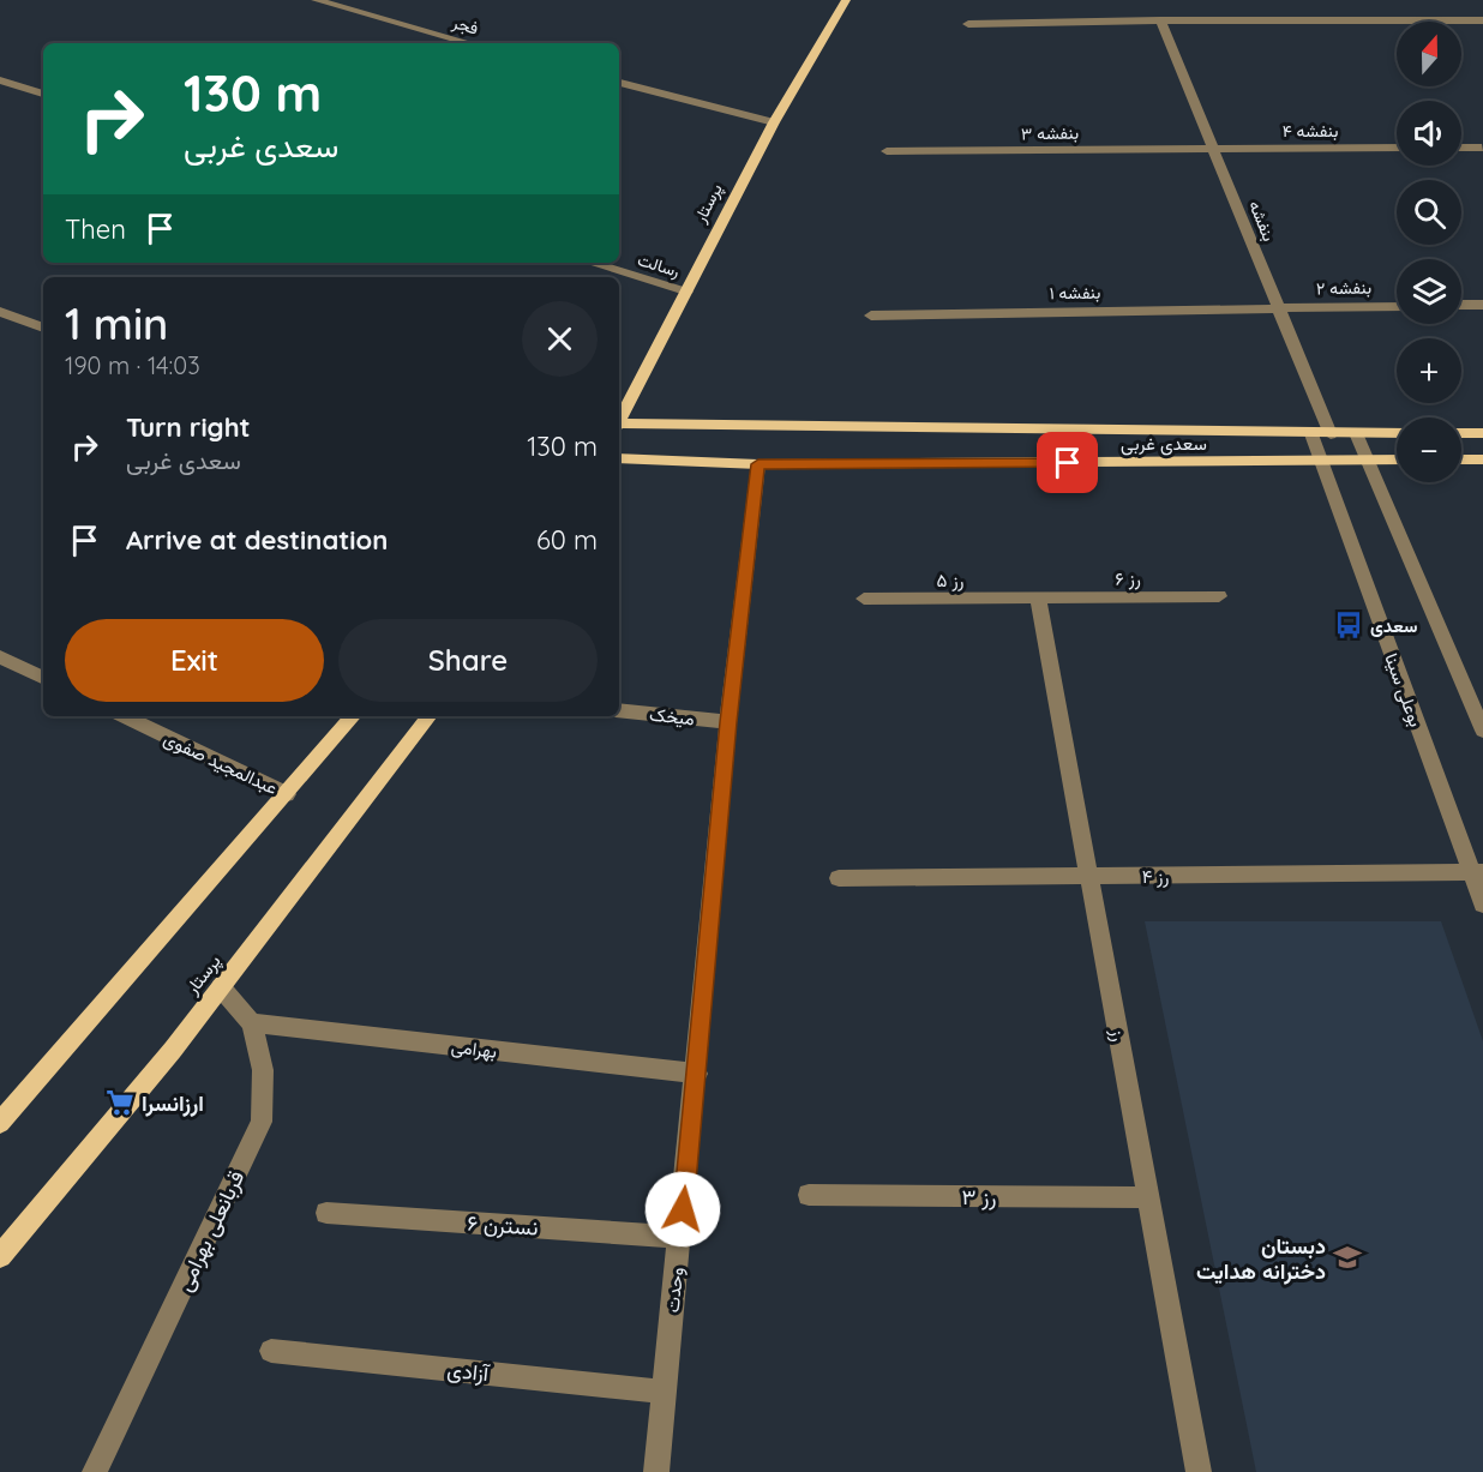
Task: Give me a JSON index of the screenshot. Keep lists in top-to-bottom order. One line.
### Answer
{"streets":{"main road":["پرستار","سعدی غربی"],"street":["فجر","بنفشه ۴","بنفشه ۳","بنفشه","رسالت","بنفشه ۲","بنفشه ۱","رز ۶","رز ۵","بوعلی سینا","میخک","عبدالمجید صفوی","رز ۴","رز","بهرامی","رز ۳","نسترن ۶","قربانعلی بهرامی","وحدت","آزادی"]},"crossings":[["بنفشه ۴","بنفشه ۳"],["بنفشه ۴","بنفشه"],["بنفشه ۳","بنفشه"],["پرستار","رسالت"],["پرستار","قربانعلی بهرامی"],["بنفشه","بنفشه ۲"],["بنفشه","بنفشه ۱"],["بنفشه","سعدی غربی"],["بنفشه ۲","بنفشه ۱"],["سعدی غربی","بوعلی سینا"],["سعدی غربی","وحدت"],["رز ۶","رز ۵"],["رز ۶","رز"],["رز ۵","رز"],["بوعلی سینا","رز ۴"],["میخک","وحدت"],["رز ۴","رز"],["رز","رز ۳"],["بهرامی","قربانعلی بهرامی"],["بهرامی","وحدت"],["نسترن ۶","وحدت"],["وحدت","آزادی"]],"places":{"bus stop":["سعدی"],"supermarket":["ارزانسرا"],"school or university":["دبستان دخترانه هدایت"]},"north":"top","page":{"map_buttons":["+","−"],"turn":["130 m","سعدی غربی"],"then":"Then","heading":["1 min","190 m · 14:03"],"list":[{"name":"Turn right","note":"سعدی غربی","value":"130 m"},{"name":"Arrive at destination","value":"60 m"}],"buttons":["Exit","Share"]}}
